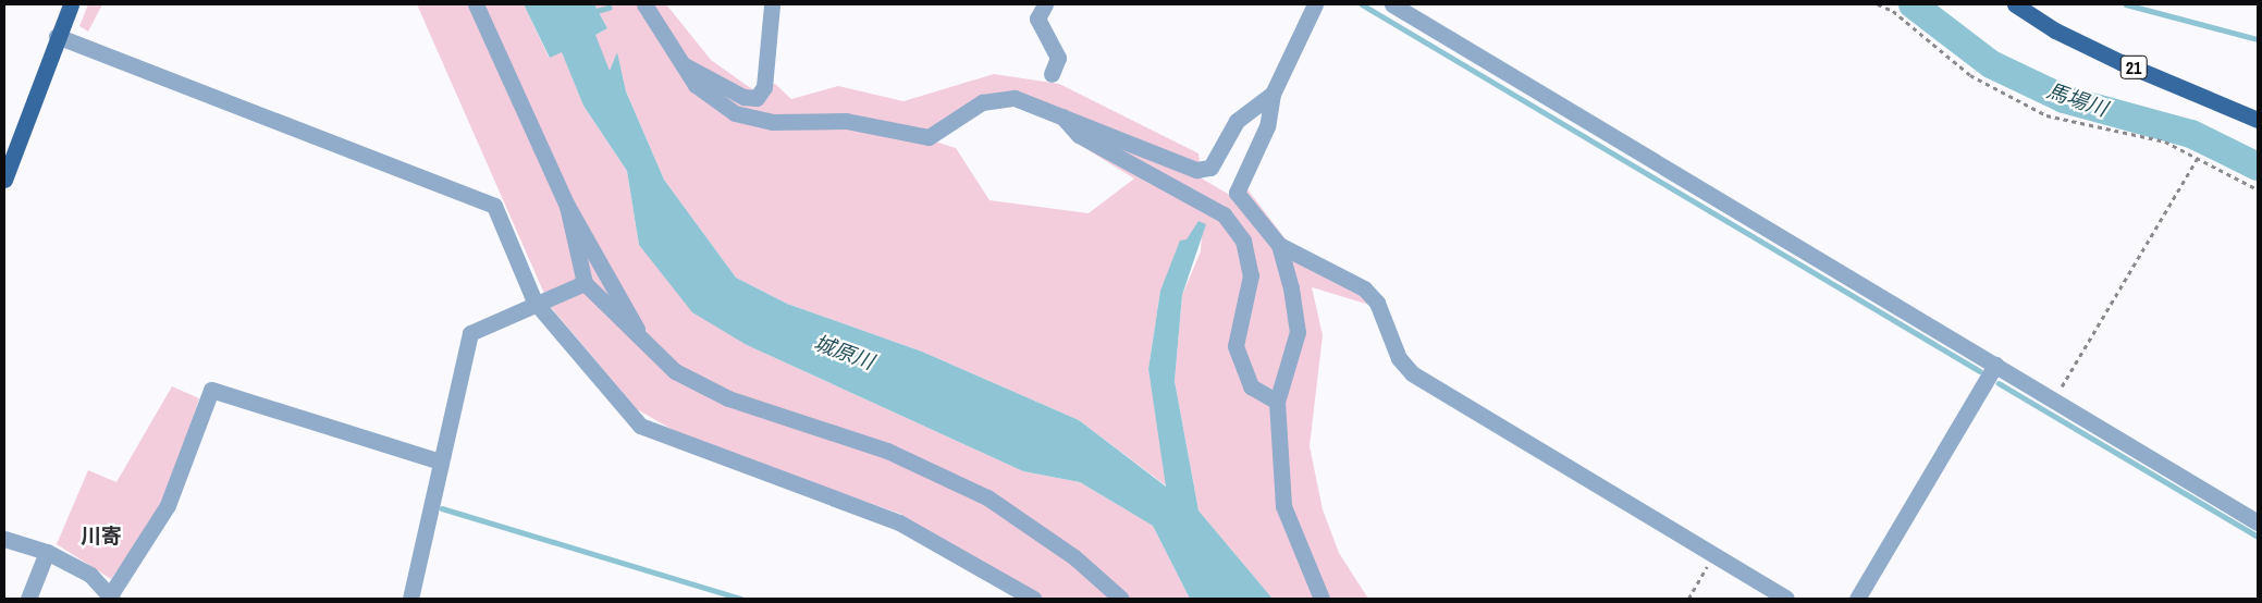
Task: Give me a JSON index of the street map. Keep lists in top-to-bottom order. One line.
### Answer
{"streets":{"main road":["21"]},"districts":["川寄"],"water":["馬場川","城原川"]}
